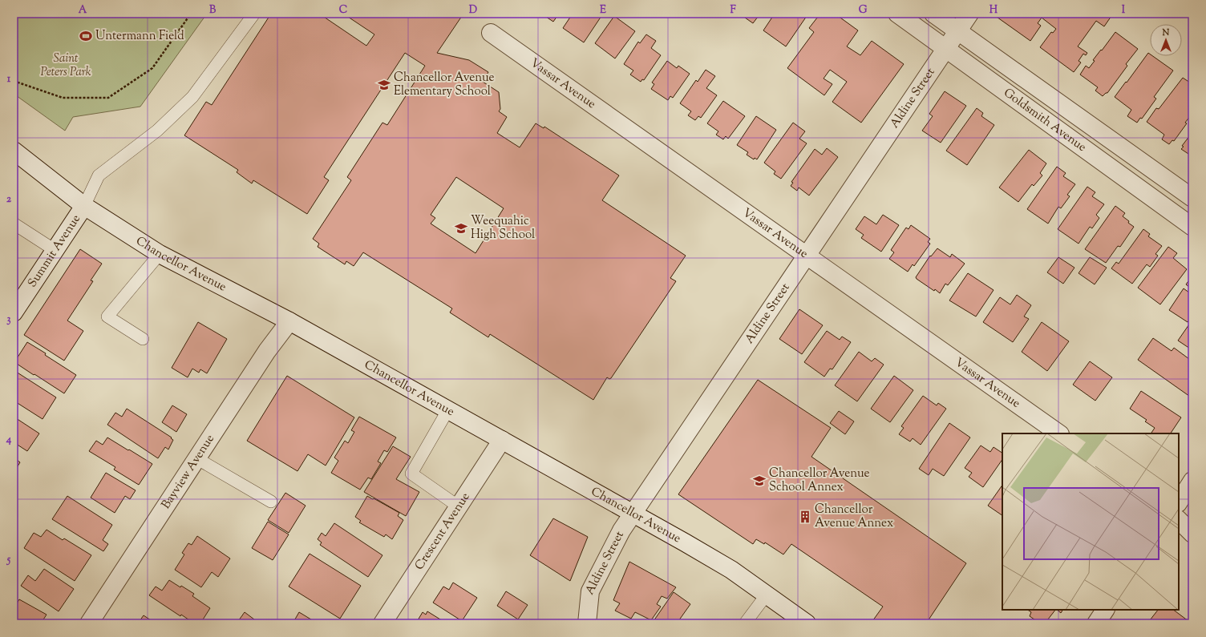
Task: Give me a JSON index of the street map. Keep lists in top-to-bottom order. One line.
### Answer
{"streets":{"street":["Vassar Avenue","Aldine Street","Goldsmith Avenue","Summit Avenue","Chancellor Avenue","Bayview Avenue","Crescent Avenue"]},"crossings":[["Vassar Avenue","Aldine Street"],["Aldine Street","Goldsmith Avenue"],["Aldine Street","Chancellor Avenue"],["Summit Avenue","Chancellor Avenue"],["Chancellor Avenue","Bayview Avenue"],["Chancellor Avenue","Crescent Avenue"]],"parks":["Saint Peters Park"],"places":{"sports":["Untermann Field"],"school or university":["Chancellor Avenue Elementary School","Weequahic High School","Chancellor Avenue School Annex"],"building":["Chancellor Avenue Annex"]},"north":"top","grid":{"columns":["A","B","C","D","E","F","G","H","I"],"rows":["1","2","3","4","5"]}}
